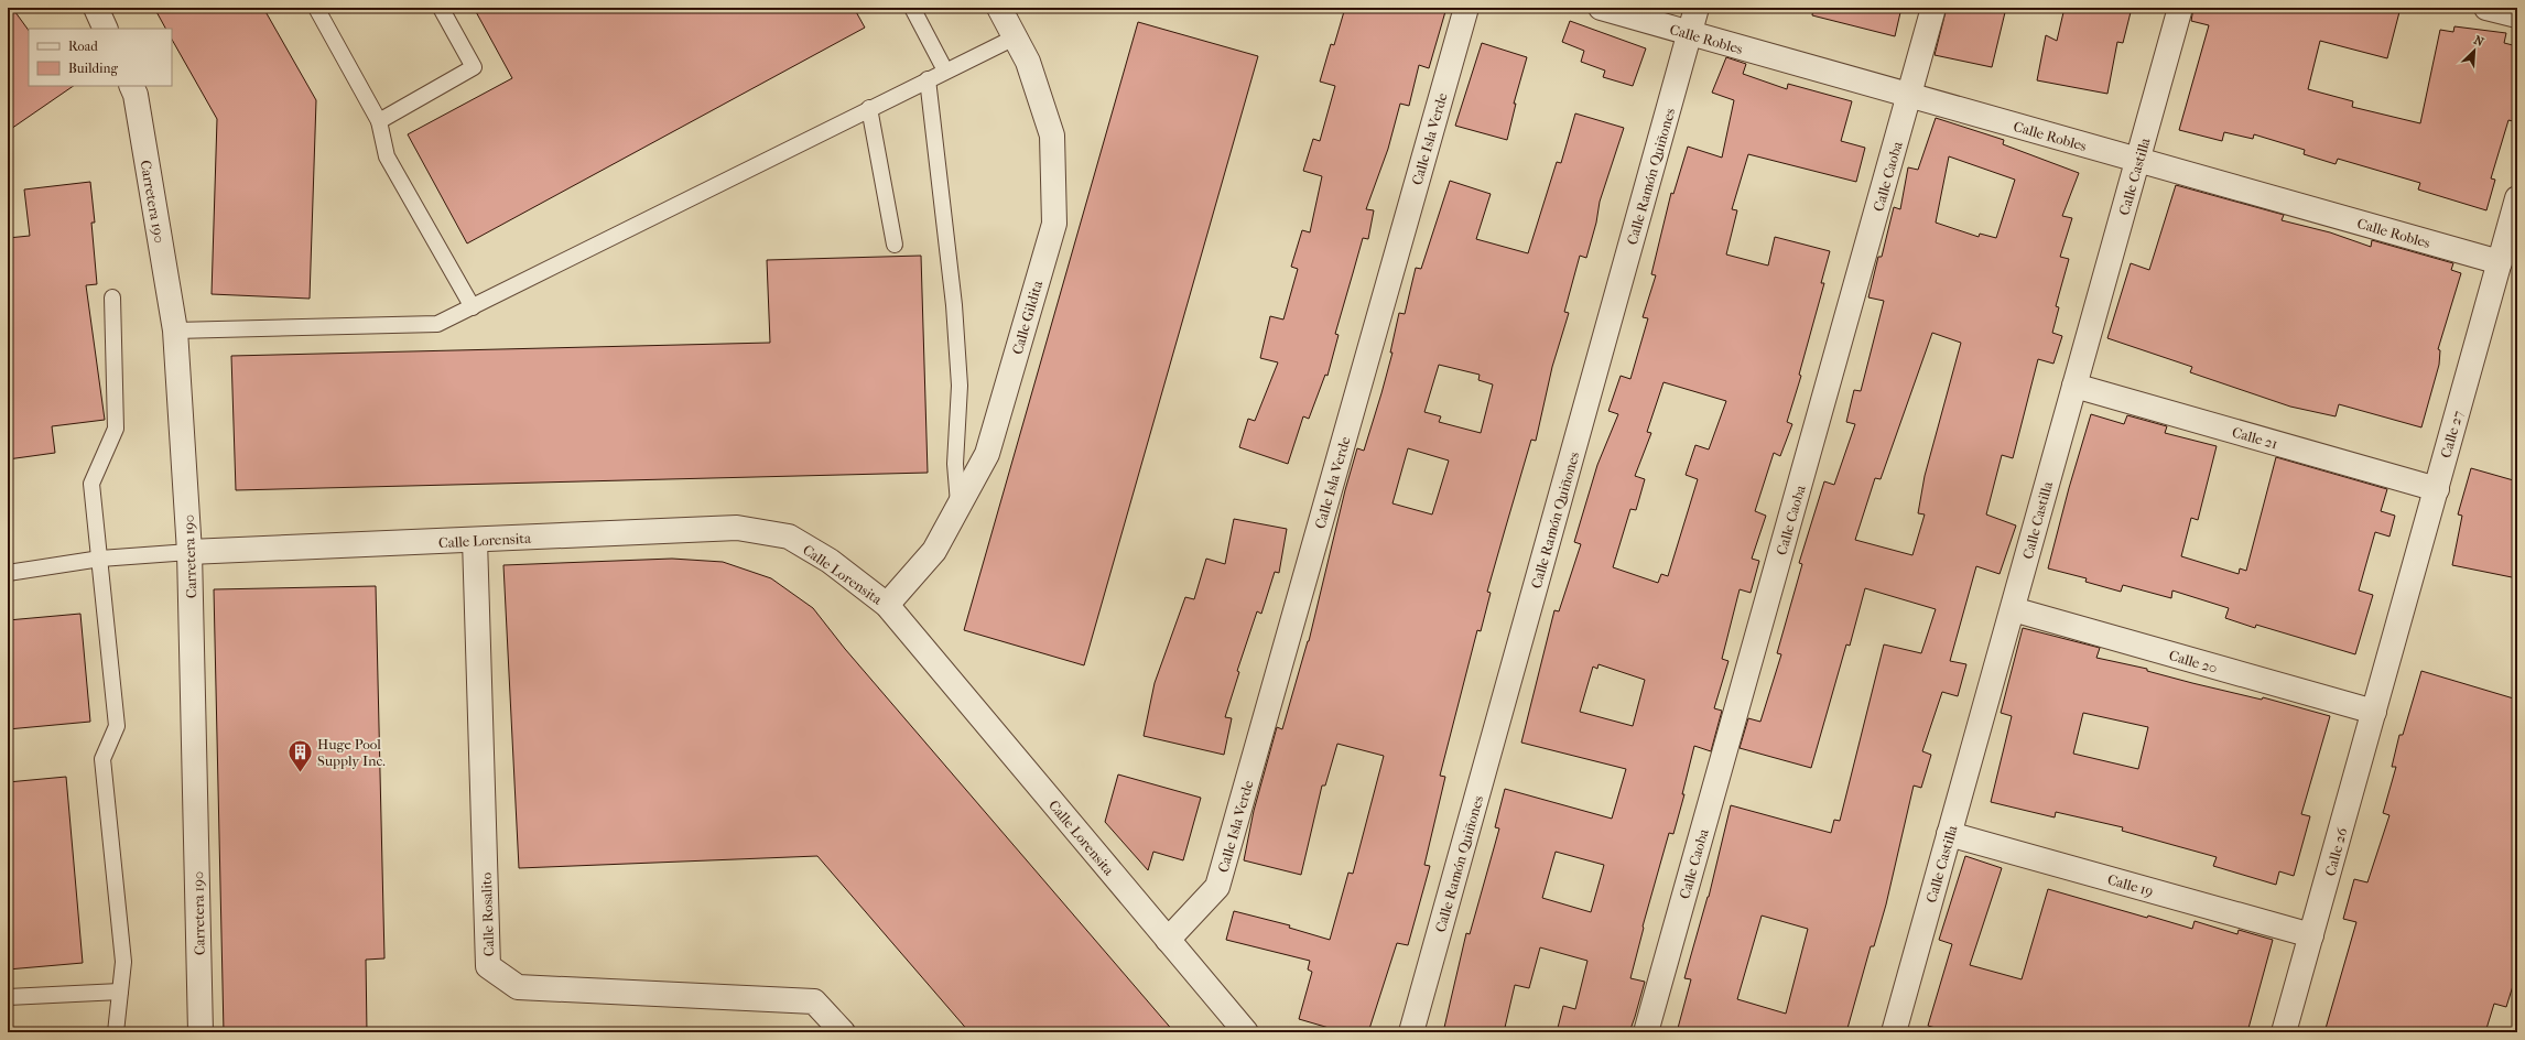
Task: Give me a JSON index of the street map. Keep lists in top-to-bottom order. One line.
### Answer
{"streets":{"street":["Calle Robles","Calle Isla Verde","Calle Ramón Quiñones","Calle Caoba","Calle Castilla","Carretera 190","Calle Gildita","Calle 27","Calle 21","Calle Lorensita","Calle 20","Calle 26","Calle 19","Calle Rosalito"]},"crossings":[["Calle Robles","Calle Ramón Quiñones"],["Calle Robles","Calle Caoba"],["Calle Robles","Calle Castilla"],["Calle Robles","Calle 27"],["Calle Isla Verde","Calle Lorensita"],["Calle Castilla","Calle 21"],["Calle Castilla","Calle 20"],["Calle Castilla","Calle 19"],["Carretera 190","Calle Lorensita"],["Calle Gildita","Calle Lorensita"],["Calle 27","Calle 21"],["Calle 27","Calle 26"],["Calle Lorensita","Calle Rosalito"],["Calle 20","Calle 26"],["Calle 26","Calle 19"]],"places":{"building":["Huge Pool Supply Inc."]},"legend":["Road","Building"],"north":"top right"}
